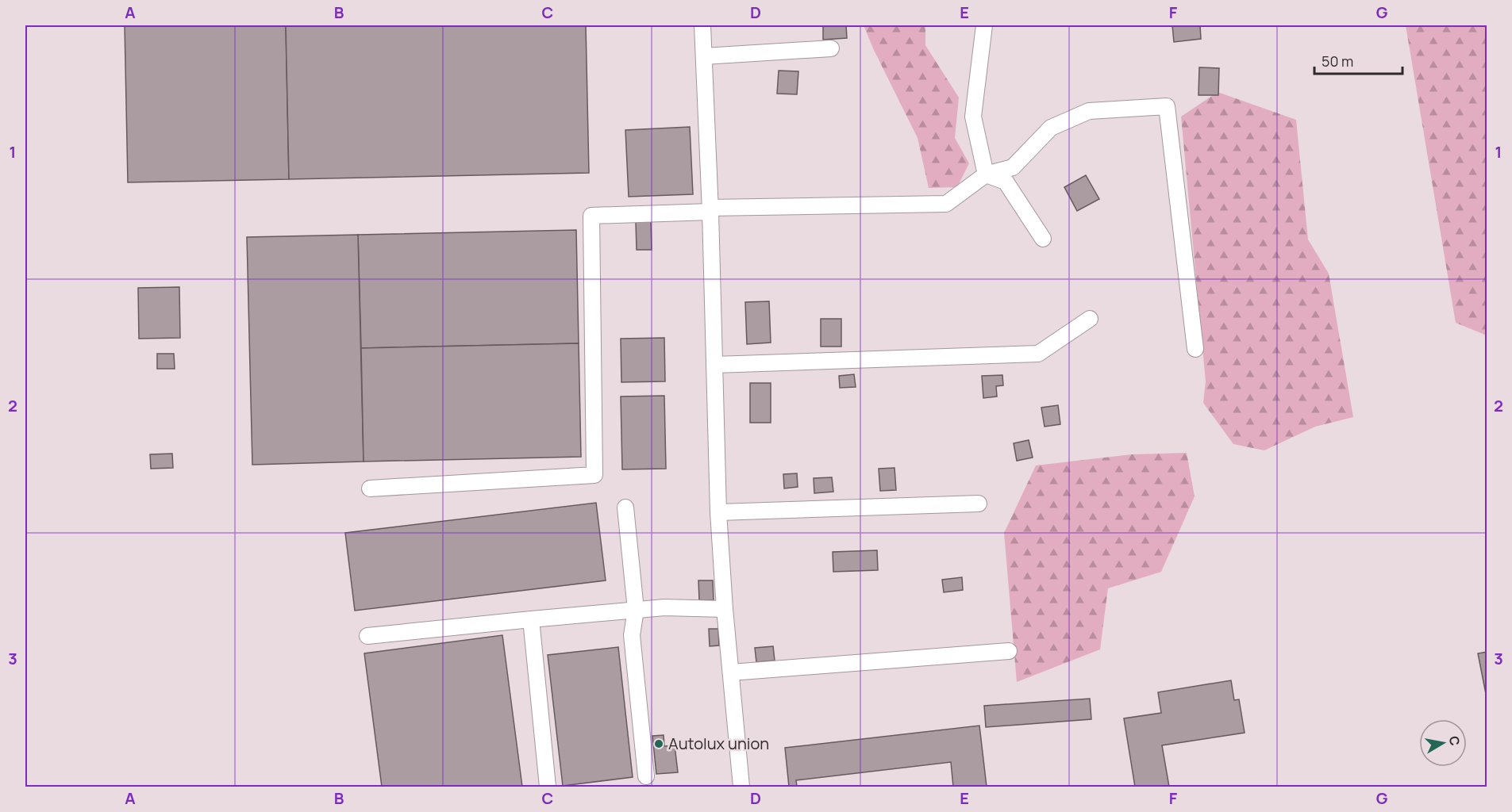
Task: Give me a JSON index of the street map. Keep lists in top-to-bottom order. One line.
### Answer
{"places":["Autolux union"],"scale_bar":"50 m","north":"right","grid":{"columns":["A","B","C","D","E","F","G"],"rows":["1","2","3"]}}
